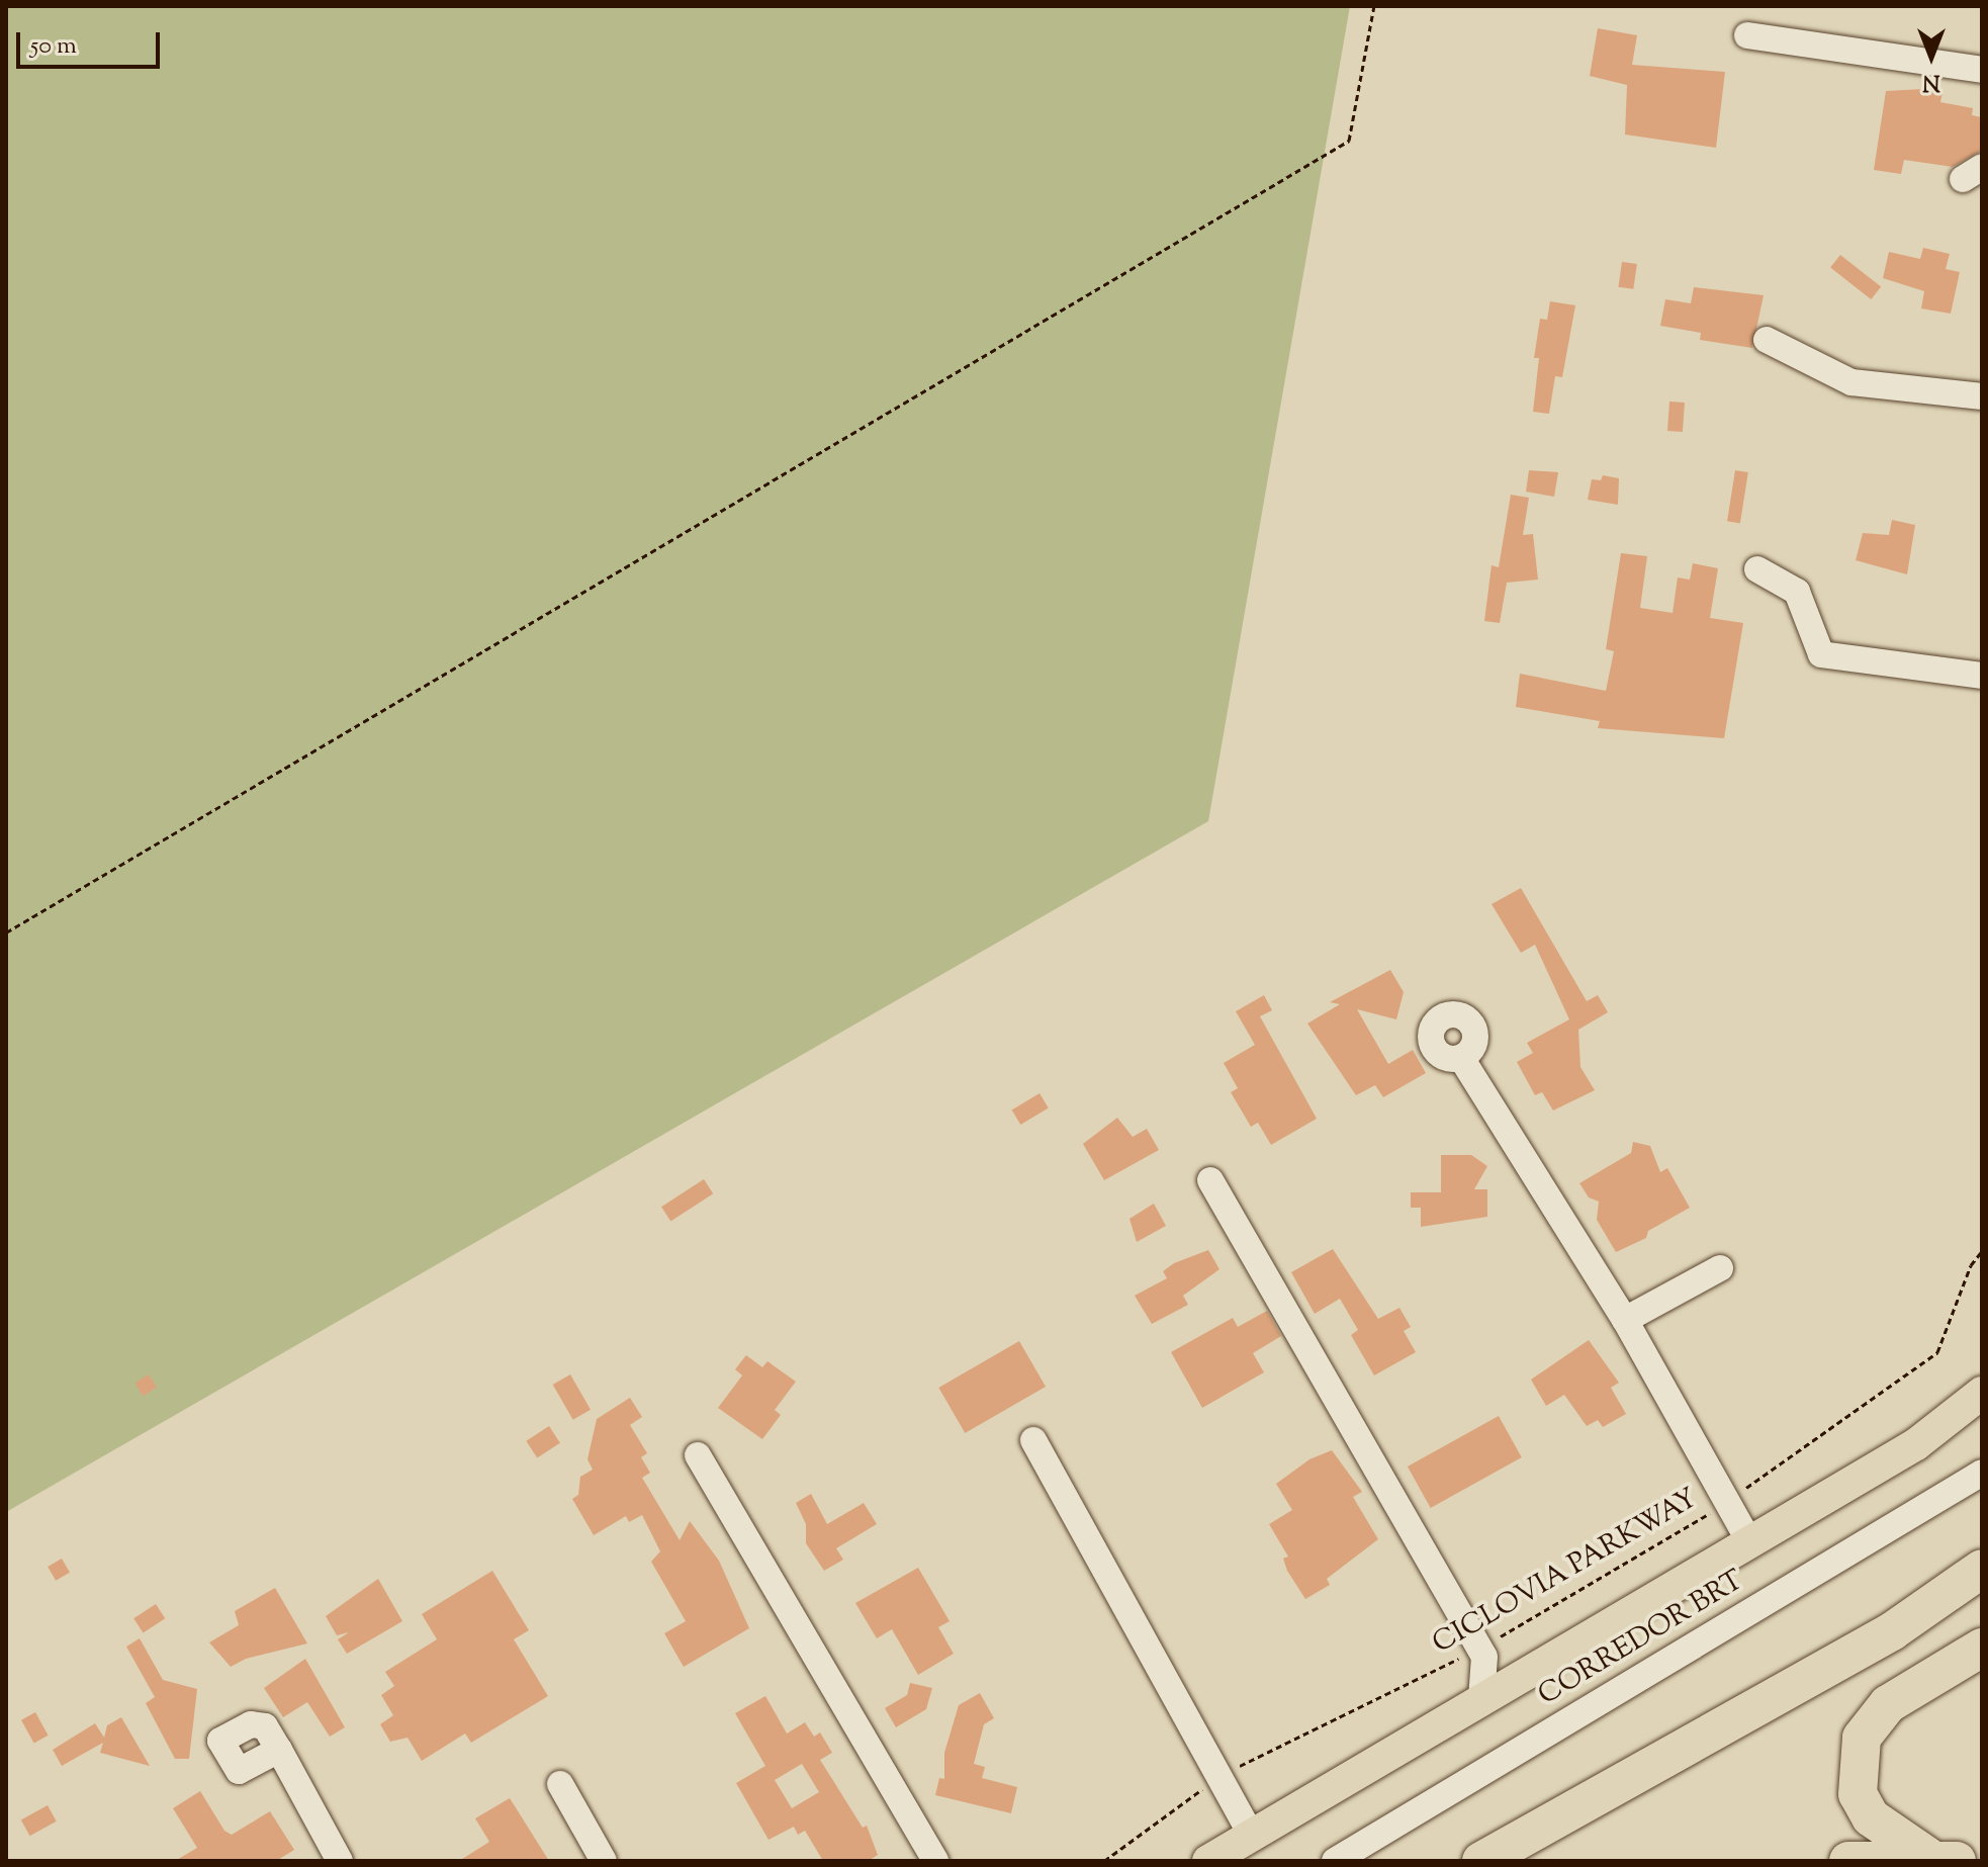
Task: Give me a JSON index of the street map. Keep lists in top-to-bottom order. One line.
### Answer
{"streets":{"street":["CORREDOR BRT"],"path":["CICLOVIA PARKWAY"]},"scale_bar":"50 m","north":"bottom"}
